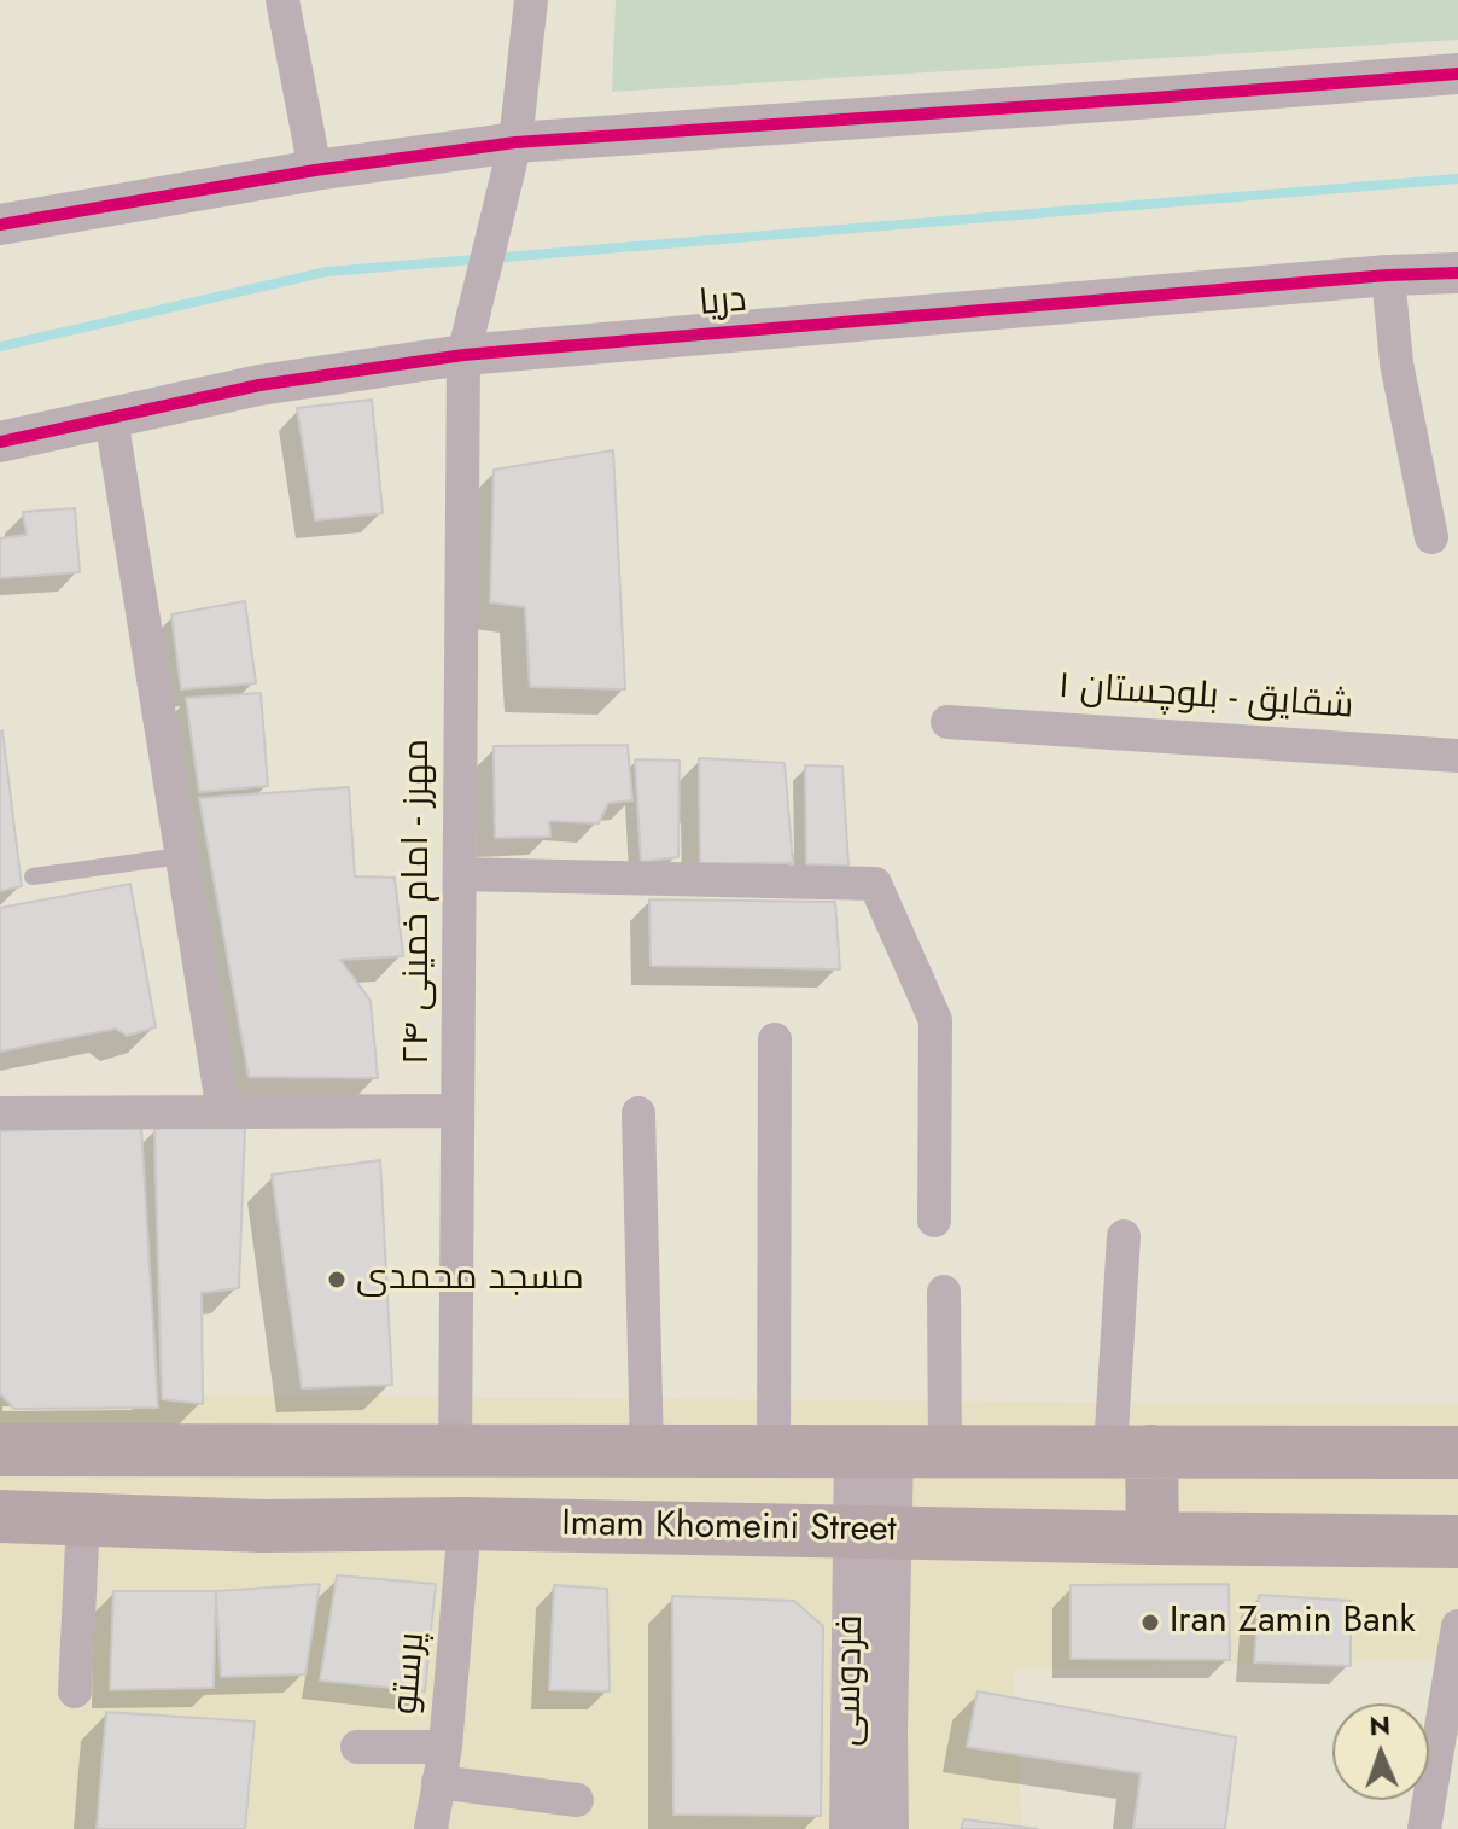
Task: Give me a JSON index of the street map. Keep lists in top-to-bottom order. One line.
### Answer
{"streets":{"main road":["Imam Khomeini Street"],"street":["دریا","شقایق - بلوچستان ۱","مهرز - امام خمینی ۲۴","پرستو","فردوسی"]},"crossings":[["دریا","مهرز - امام خمینی ۲۴"],["مهرز - امام خمینی ۲۴","Imam Khomeini Street"],["Imam Khomeini Street","پرستو"],["Imam Khomeini Street","فردوسی"]],"places":["مسجد محمدی","Iran Zamin Bank"],"north":"top"}
